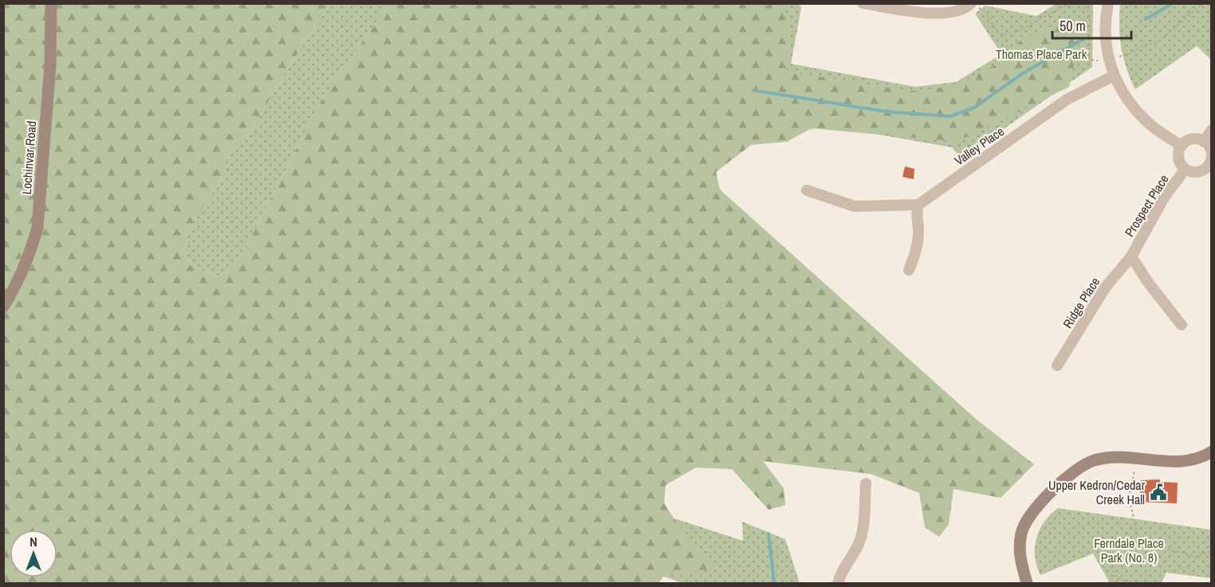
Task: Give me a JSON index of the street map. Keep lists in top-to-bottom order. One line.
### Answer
{"streets":{"street":["Valley Place","Lochinvar Road","Prospect Place","Ridge Place"]},"crossings":[["Prospect Place","Ridge Place"]],"parks":["Thomas Place Park","Ferndale Place Park (No. 8)"],"places":{"public building":["Upper Kedron/Cedar Creek Hall"]},"scale_bar":"50 m","north":"top"}
